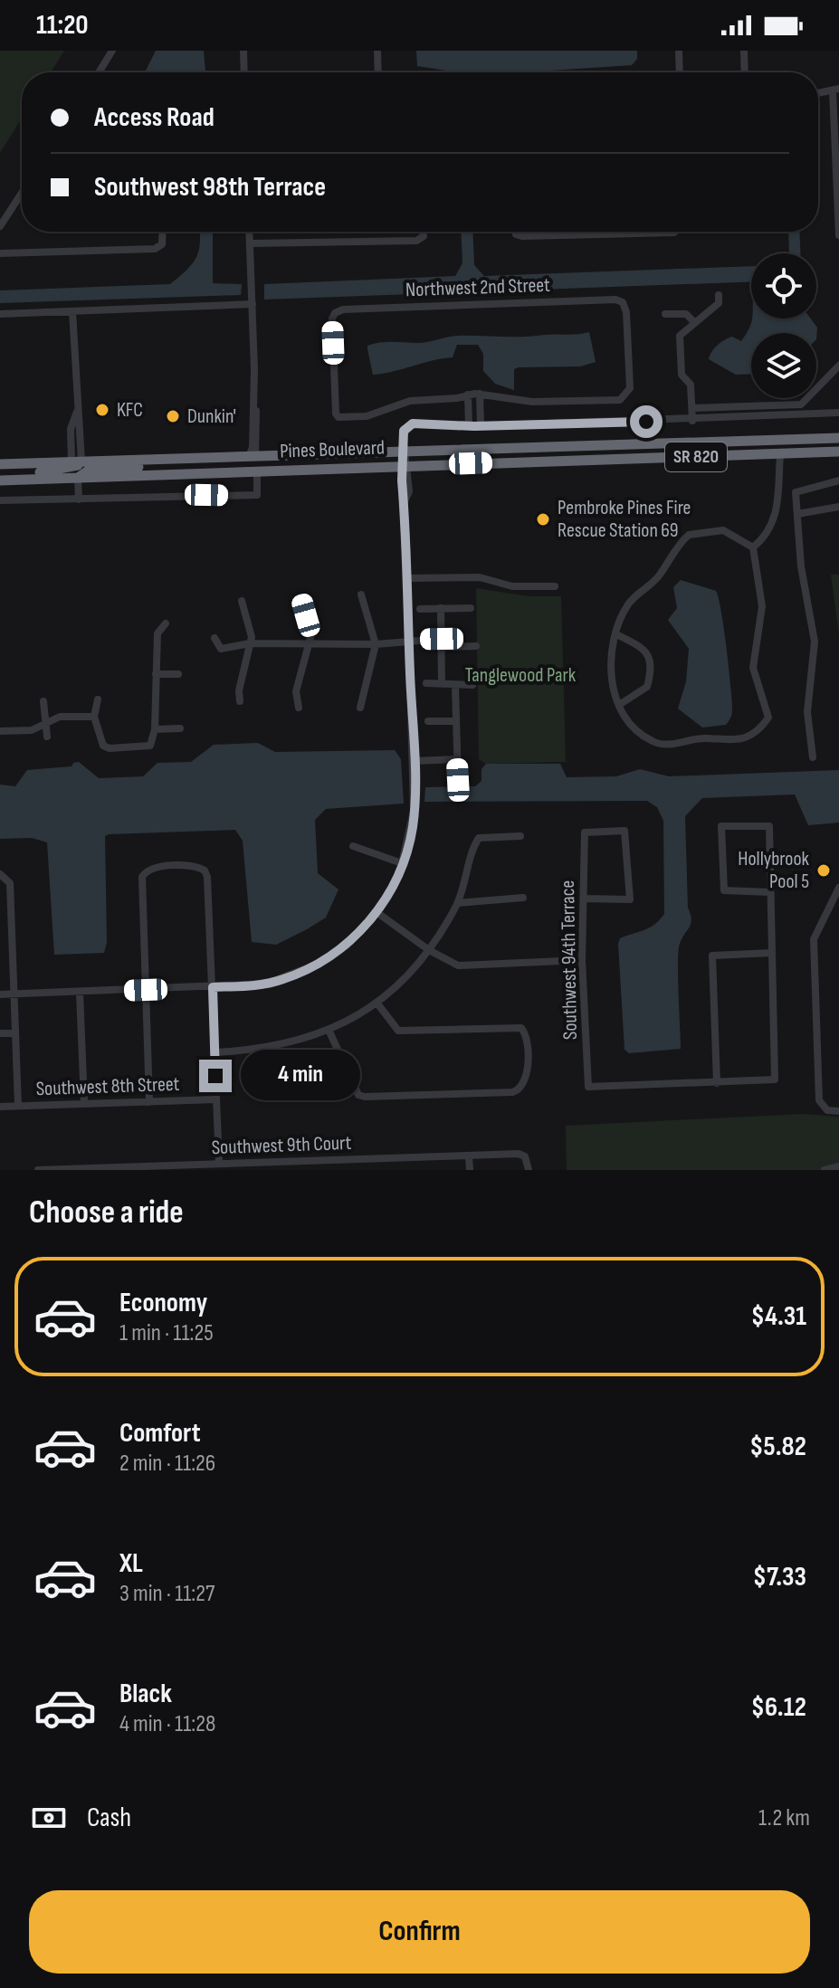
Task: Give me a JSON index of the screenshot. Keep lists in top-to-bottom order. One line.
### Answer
{"streets":{"highway":["Pines Boulevard","SR 820"],"street":["Northwest 2nd Street","Southwest 94th Terrace","Southwest 8th Street","Southwest 9th Court"]},"parks":["Tanglewood Park"],"places":["KFC","Dunkin'","Pembroke Pines Fire Rescue Station 69","Hollybrook Pool 5"],"page":{"status":"11:20","banner":["Access Road","Southwest 98th Terrace"],"bubble":"4 min","heading":"Choose a ride","list":[{"name":"Economy","note":"1 min · 11:25","value":"$4.31"},{"name":"Comfort","note":"2 min · 11:26","value":"$5.82"},{"name":"XL","note":"3 min · 11:27","value":"$7.33"},{"name":"Black","note":"4 min · 11:28","value":"$6.12"}],"pay":["Cash","1.2 km"],"buttons":"Confirm"}}
